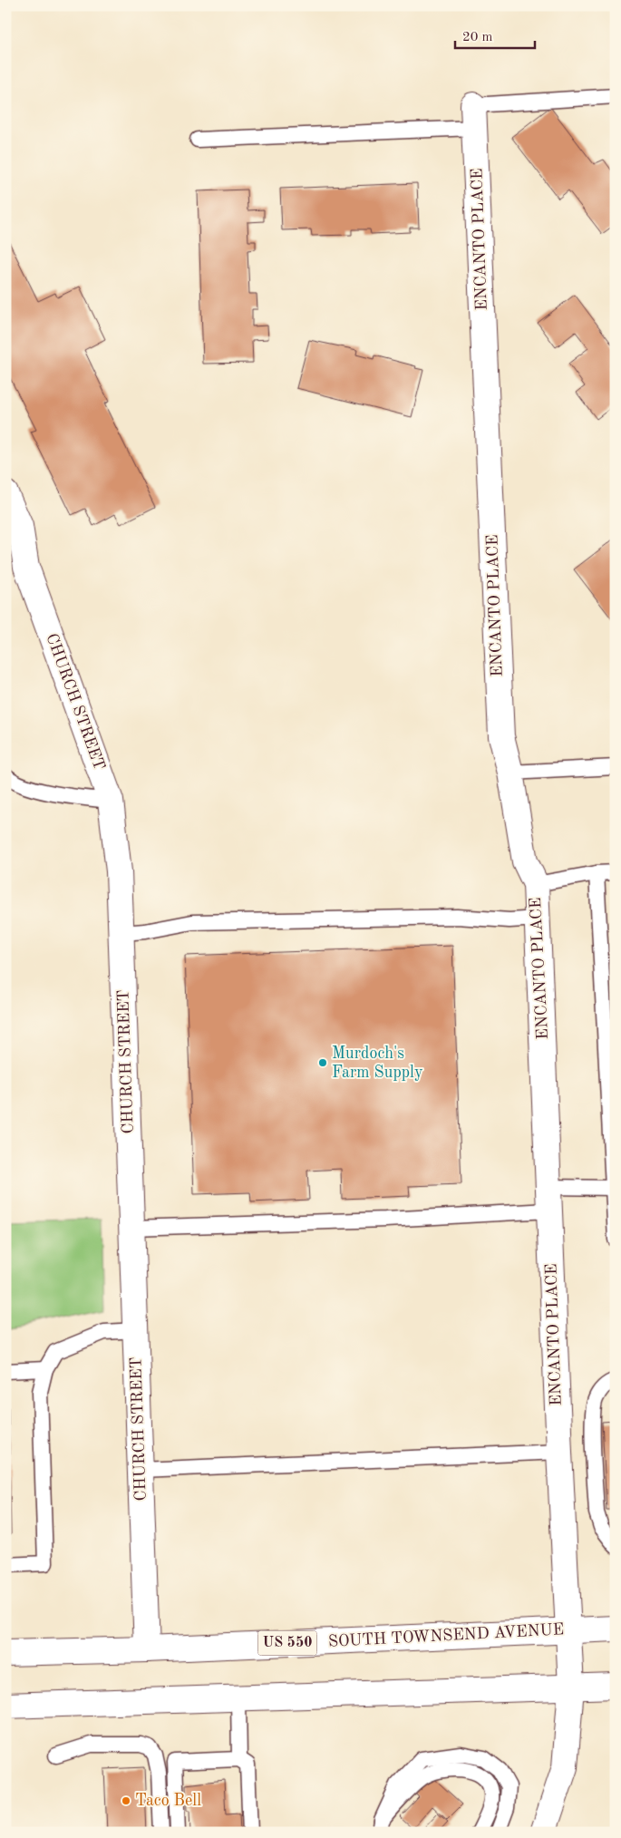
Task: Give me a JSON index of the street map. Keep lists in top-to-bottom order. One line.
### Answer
{"streets":{"main road":["ENCANTO PLACE","CHURCH STREET","SOUTH TOWNSEND AVENUE","US 550"]},"crossings":[["ENCANTO PLACE","SOUTH TOWNSEND AVENUE"],["CHURCH STREET","SOUTH TOWNSEND AVENUE"]],"places":["Murdoch's Farm Supply","Taco Bell"],"scale_bar":"20 m"}
